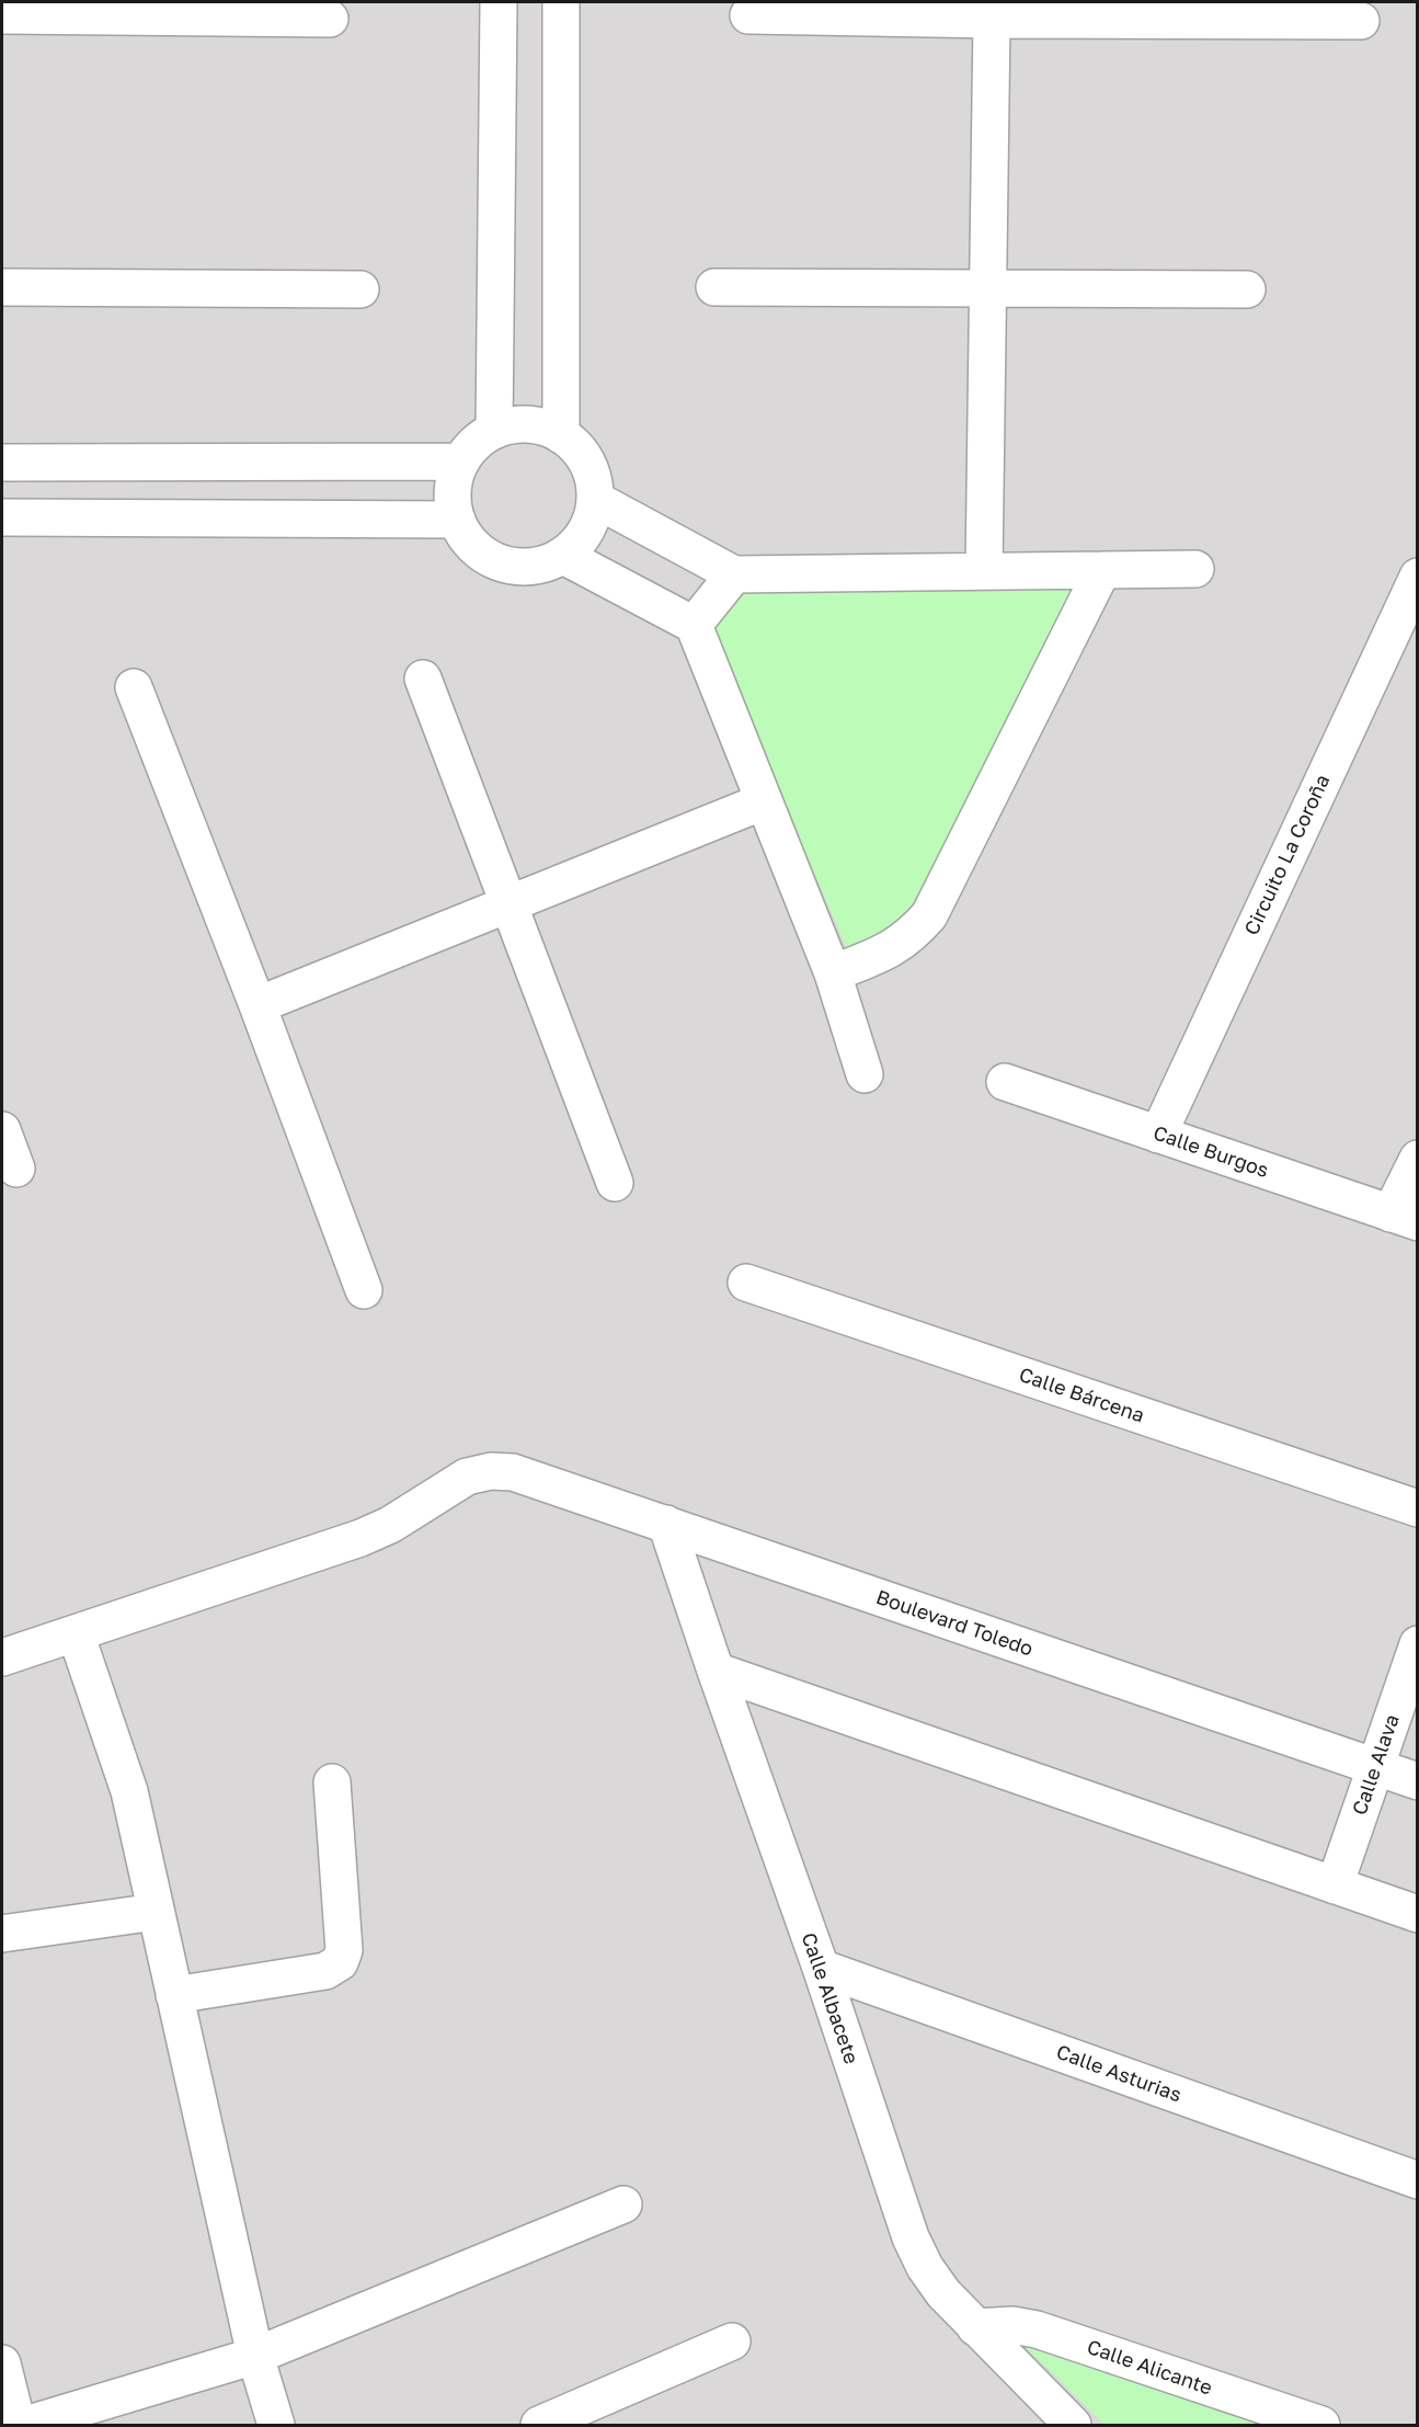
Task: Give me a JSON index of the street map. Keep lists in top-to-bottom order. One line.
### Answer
{"streets":{"street":["Circuito La Coroña","Calle Burgos","Calle Bárcena","Boulevard Toledo","Calle Alava","Calle Albacete","Calle Asturias","Calle Alicante"]},"crossings":[["Circuito La Coroña","Calle Burgos"],["Boulevard Toledo","Calle Alava"],["Boulevard Toledo","Calle Albacete"],["Calle Albacete","Calle Asturias"],["Calle Albacete","Calle Alicante"]]}
